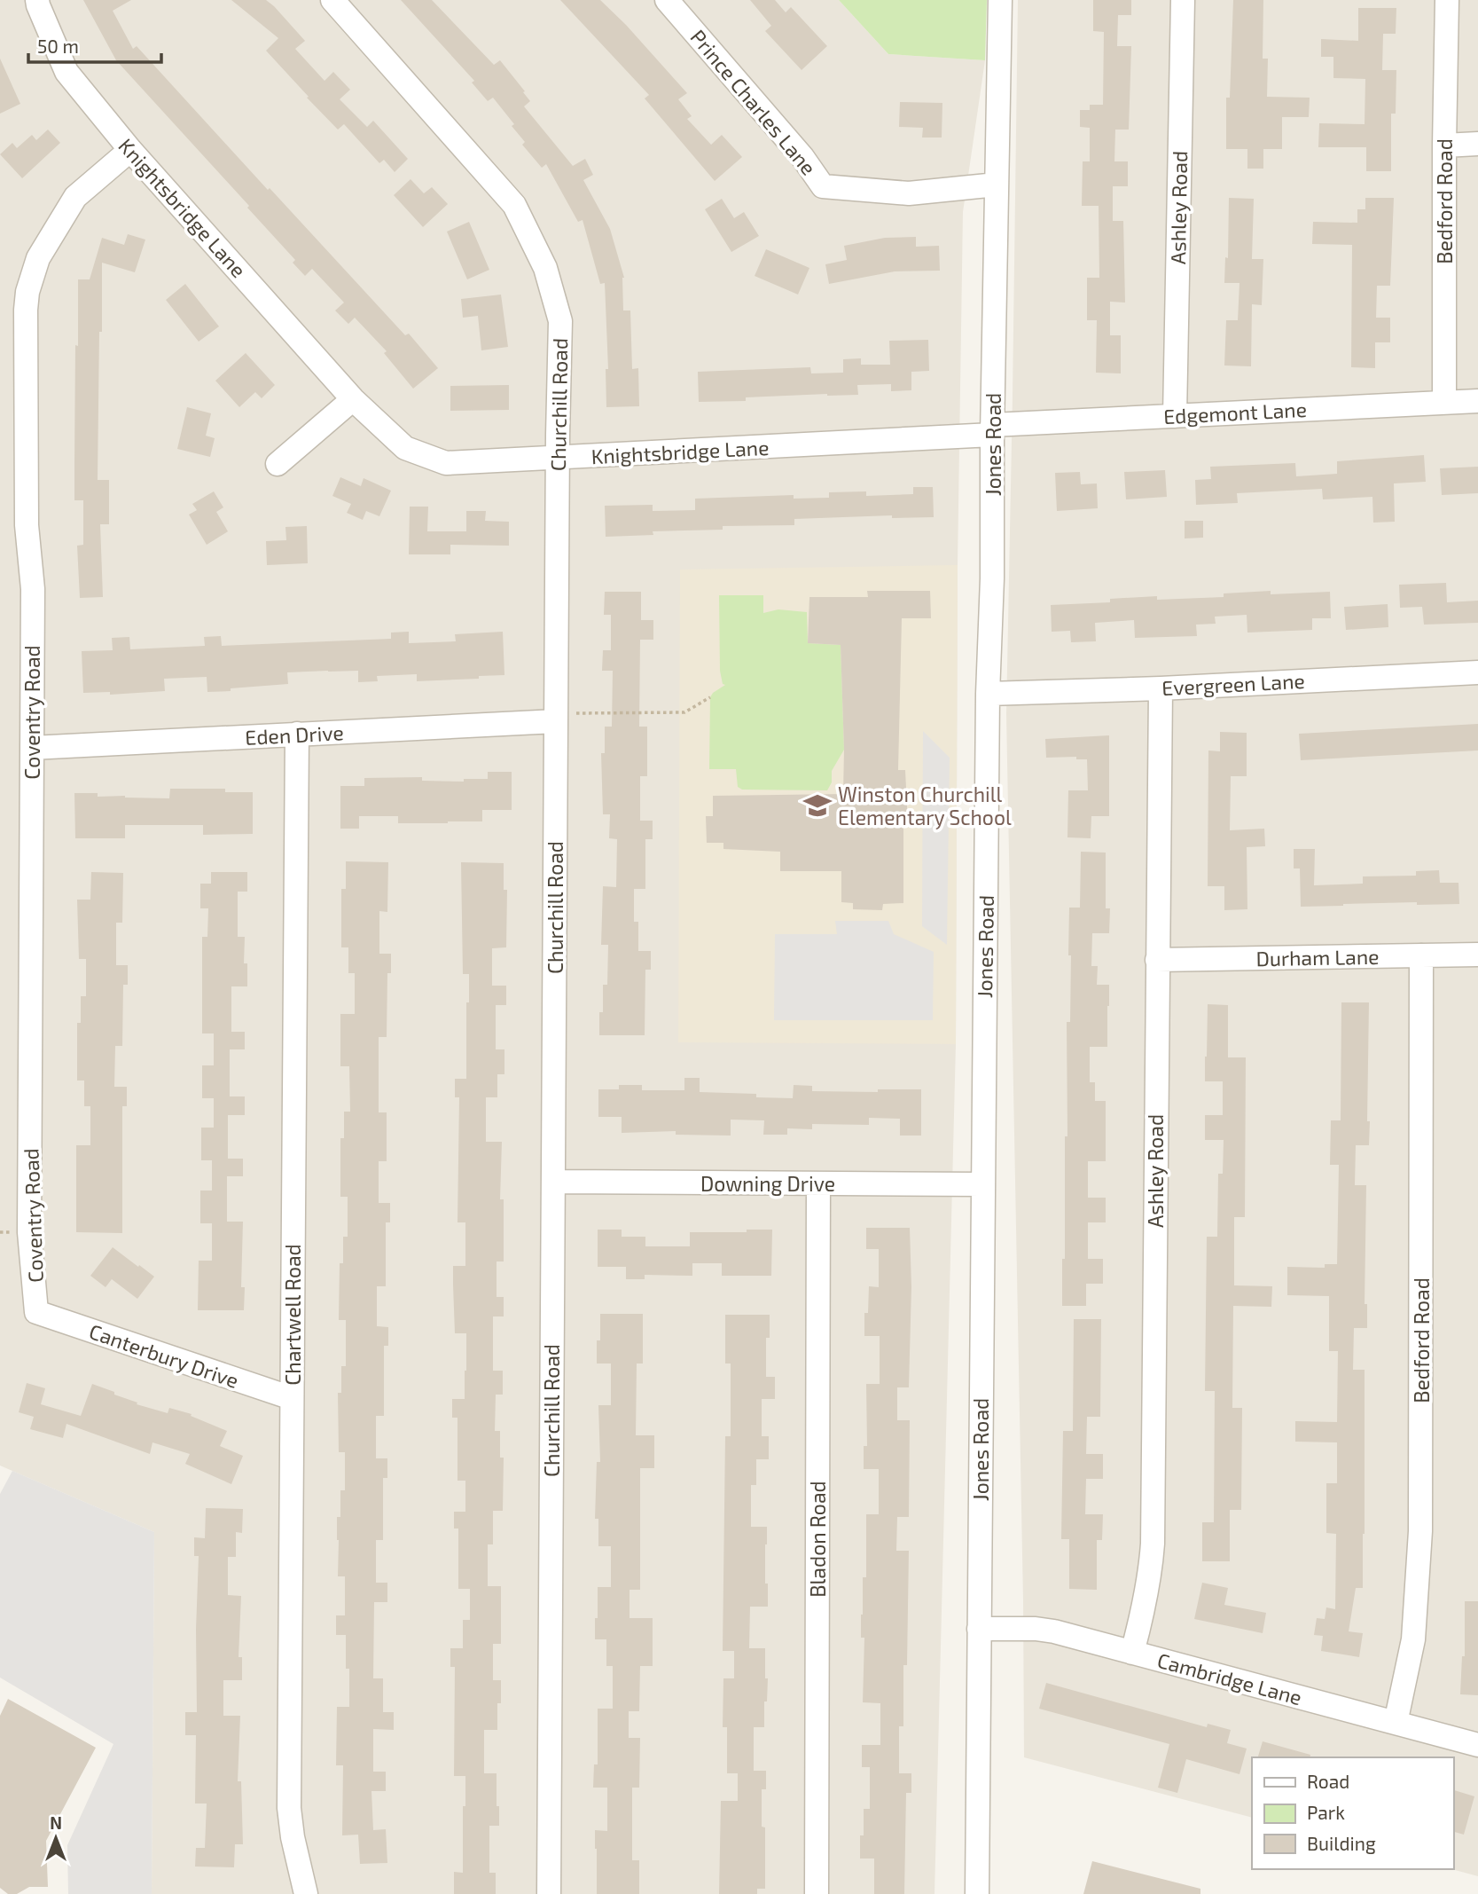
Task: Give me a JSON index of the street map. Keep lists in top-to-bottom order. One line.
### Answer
{"streets":{"street":["Prince Charles Lane","Bedford Road","Knightsbridge Lane","Ashley Road","Churchill Road","Edgemont Lane","Jones Road","Evergreen Lane","Coventry Road","Eden Drive","Durham Lane","Downing Drive","Chartwell Road","Canterbury Drive","Bladon Road","Cambridge Lane"]},"crossings":[["Prince Charles Lane","Jones Road"],["Bedford Road","Edgemont Lane"],["Bedford Road","Durham Lane"],["Bedford Road","Cambridge Lane"],["Knightsbridge Lane","Churchill Road"],["Knightsbridge Lane","Edgemont Lane"],["Knightsbridge Lane","Jones Road"],["Knightsbridge Lane","Coventry Road"],["Ashley Road","Edgemont Lane"],["Ashley Road","Evergreen Lane"],["Ashley Road","Durham Lane"],["Ashley Road","Cambridge Lane"],["Churchill Road","Eden Drive"],["Churchill Road","Downing Drive"],["Edgemont Lane","Jones Road"],["Jones Road","Evergreen Lane"],["Jones Road","Downing Drive"],["Jones Road","Cambridge Lane"],["Coventry Road","Eden Drive"],["Coventry Road","Canterbury Drive"],["Eden Drive","Chartwell Road"],["Downing Drive","Bladon Road"],["Chartwell Road","Canterbury Drive"]],"places":{"school or university":["Winston Churchill Elementary School"]},"legend":["Road","Park","Building"],"scale_bar":"50 m","north":"top"}
